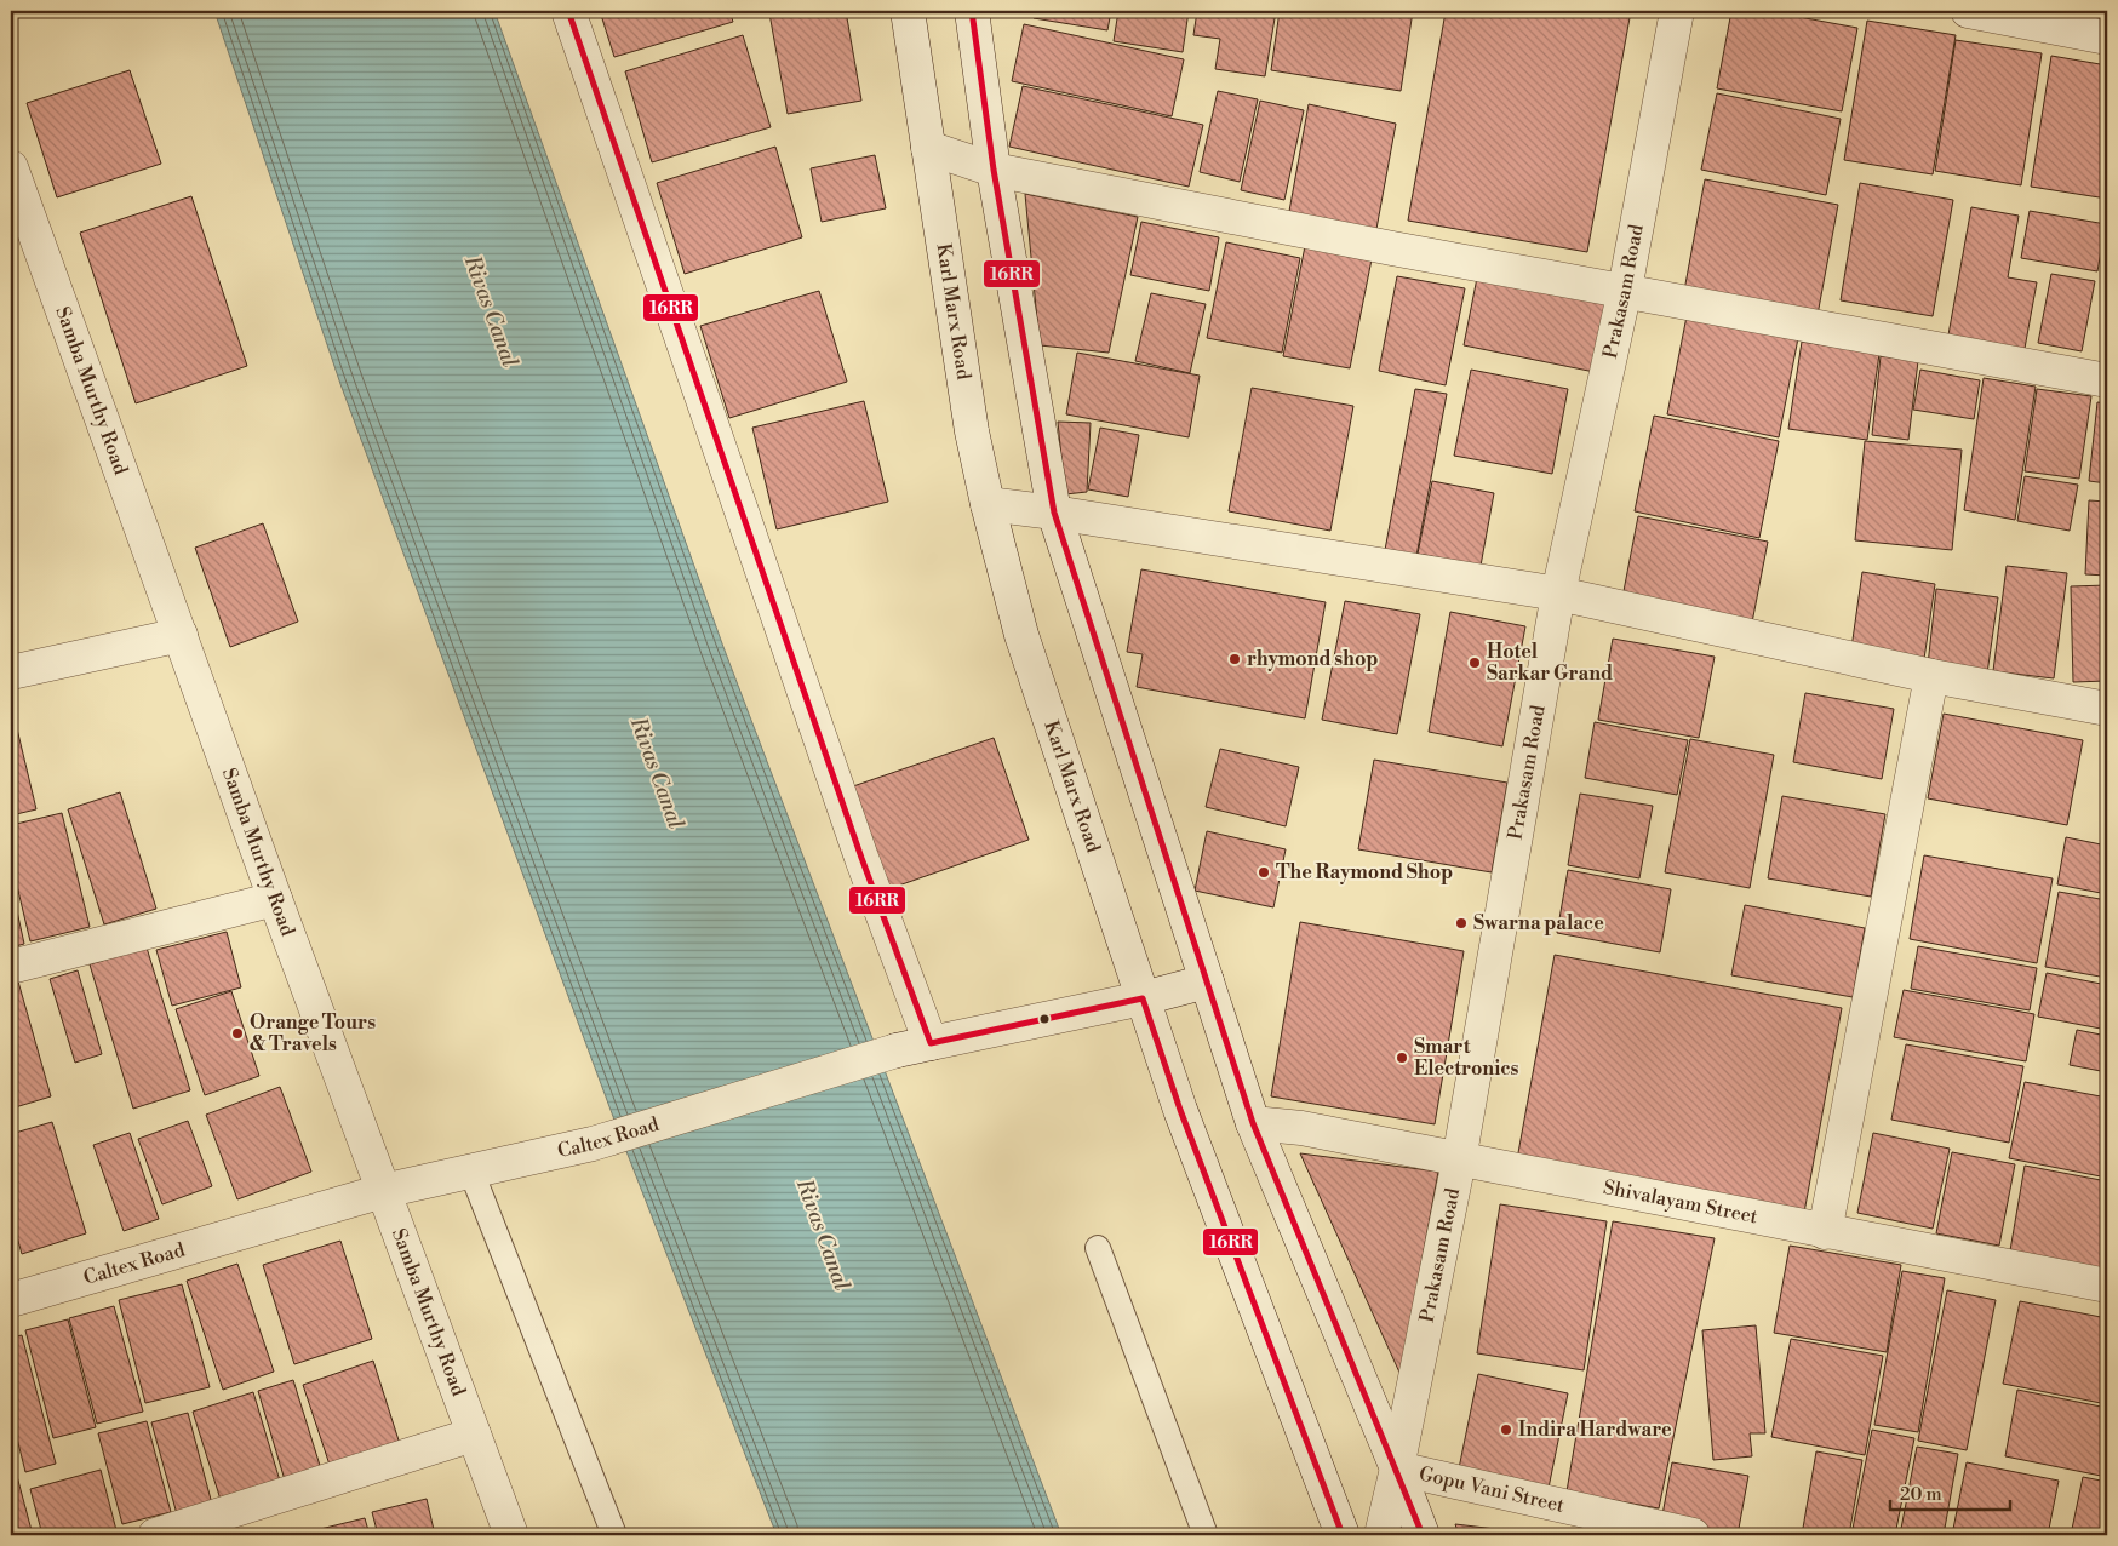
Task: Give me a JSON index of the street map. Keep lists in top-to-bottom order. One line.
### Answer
{"streets":{"street":["Prakasam Road","Karl Marx Road","Samba Murthy Road","Caltex Road","Shivalayam Street","Gopu Vani Street"]},"crossings":[["Prakasam Road","Shivalayam Street"],["Prakasam Road","Gopu Vani Street"],["Karl Marx Road","Caltex Road"],["Samba Murthy Road","Caltex Road"]],"water":["Rivas Canal"],"places":["rhymond shop","Hotel Sarkar Grand","The Raymond Shop","Swarna palace","Orange Tours & Travels","Smart Electronics","Indira Hardware"],"lines":["transit line 16RR"],"scale_bar":"20 m"}
